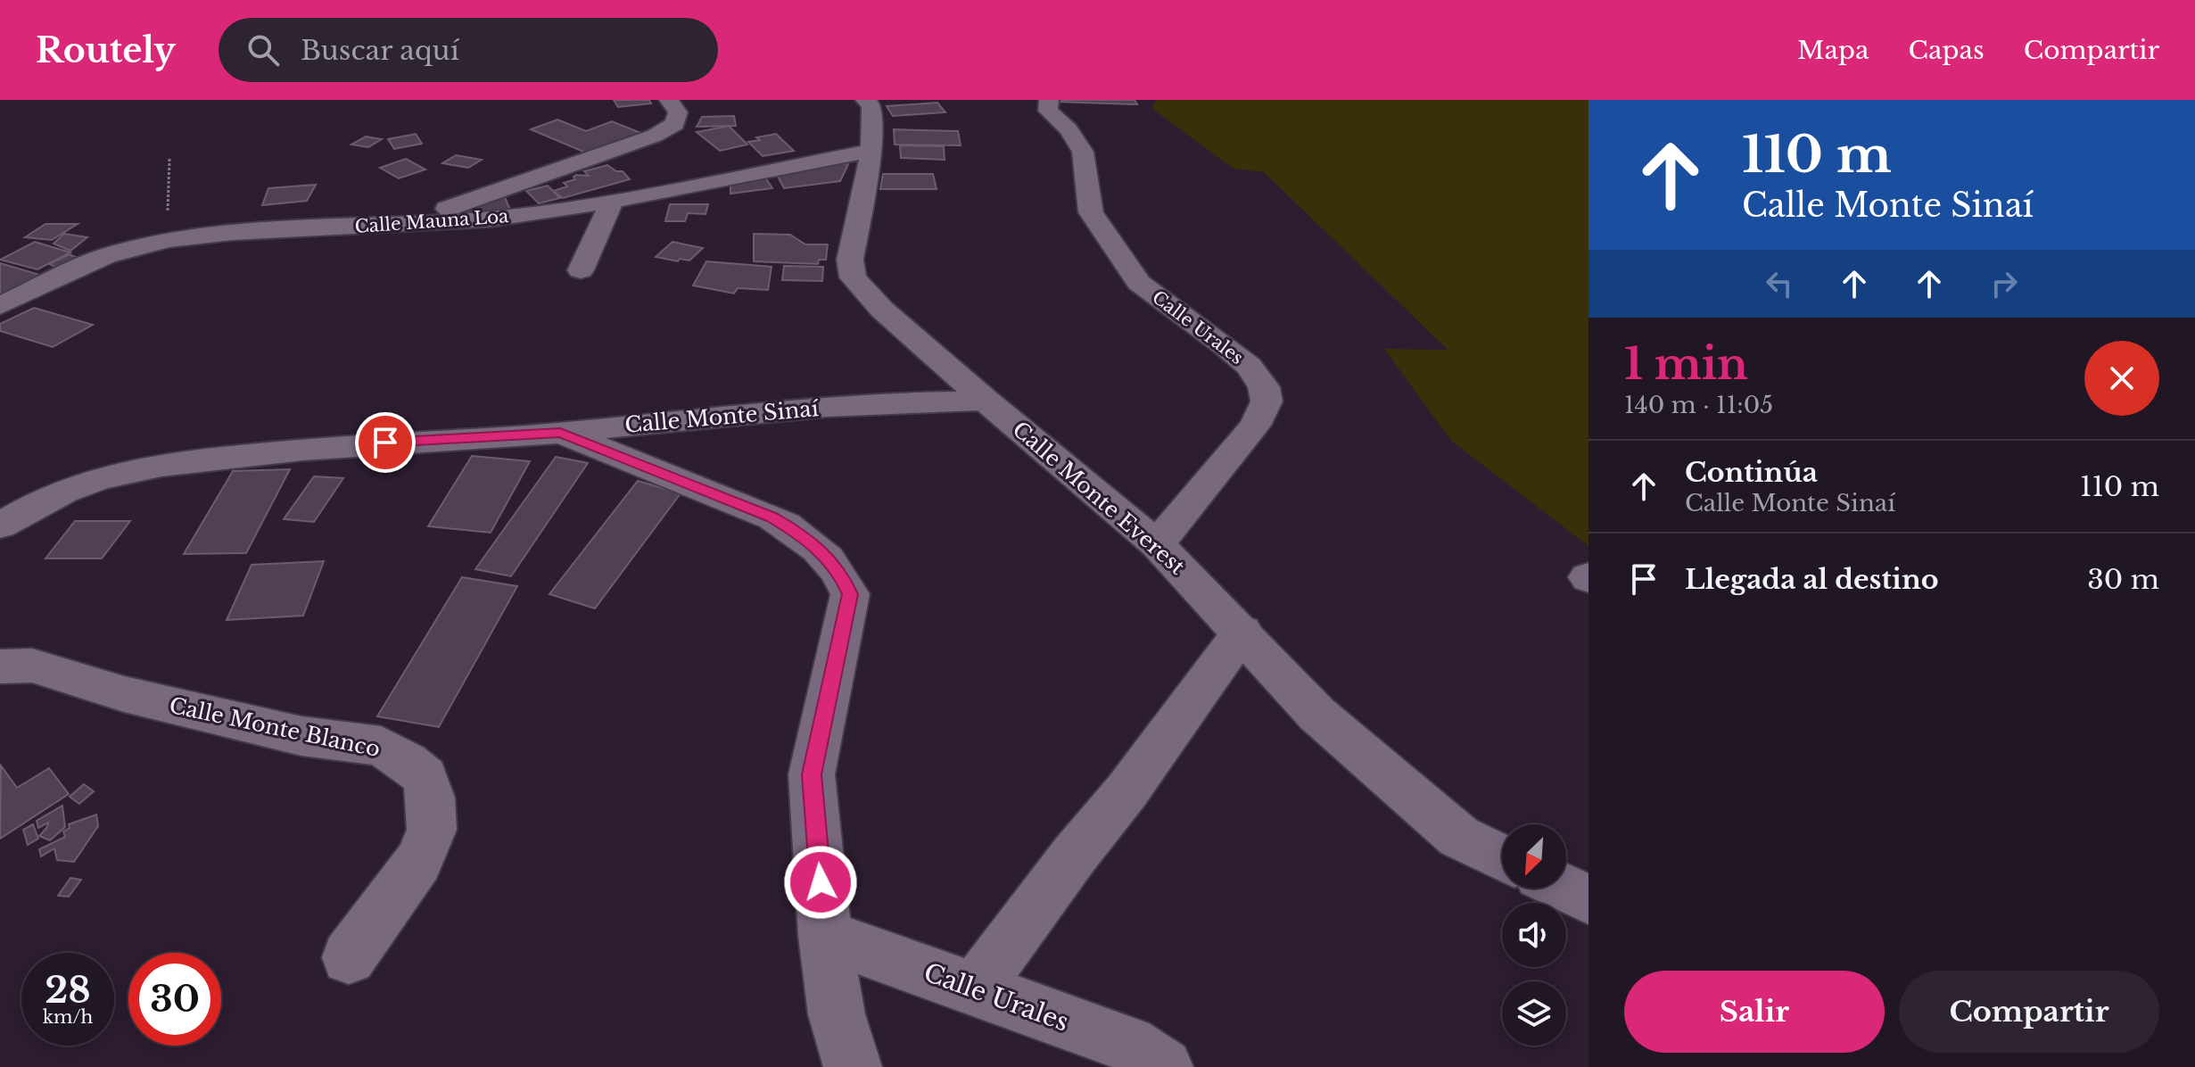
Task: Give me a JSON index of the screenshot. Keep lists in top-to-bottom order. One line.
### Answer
{"streets":{"street":["Calle Mauna Loa","Calle Urales","Calle Monte Sinaí","Calle Monte Everest","Calle Monte Blanco"]},"crossings":[["Calle Mauna Loa","Calle Monte Everest"],["Calle Urales","Calle Monte Everest"],["Calle Monte Sinaí","Calle Monte Everest"]],"north":"bottom left","page":{"header":"Routely","search":"Buscar aquí","nav":["Mapa","Capas","Compartir"],"turn":["110 m","Calle Monte Sinaí"],"heading":["1 min","140 m · 11:05"],"list":[{"name":"Continúa","note":"Calle Monte Sinaí","value":"110 m"},{"name":"Llegada al destino","value":"30 m"}],"speed":"28 km/h","limit":"30","buttons":["Salir","Compartir"]}}
